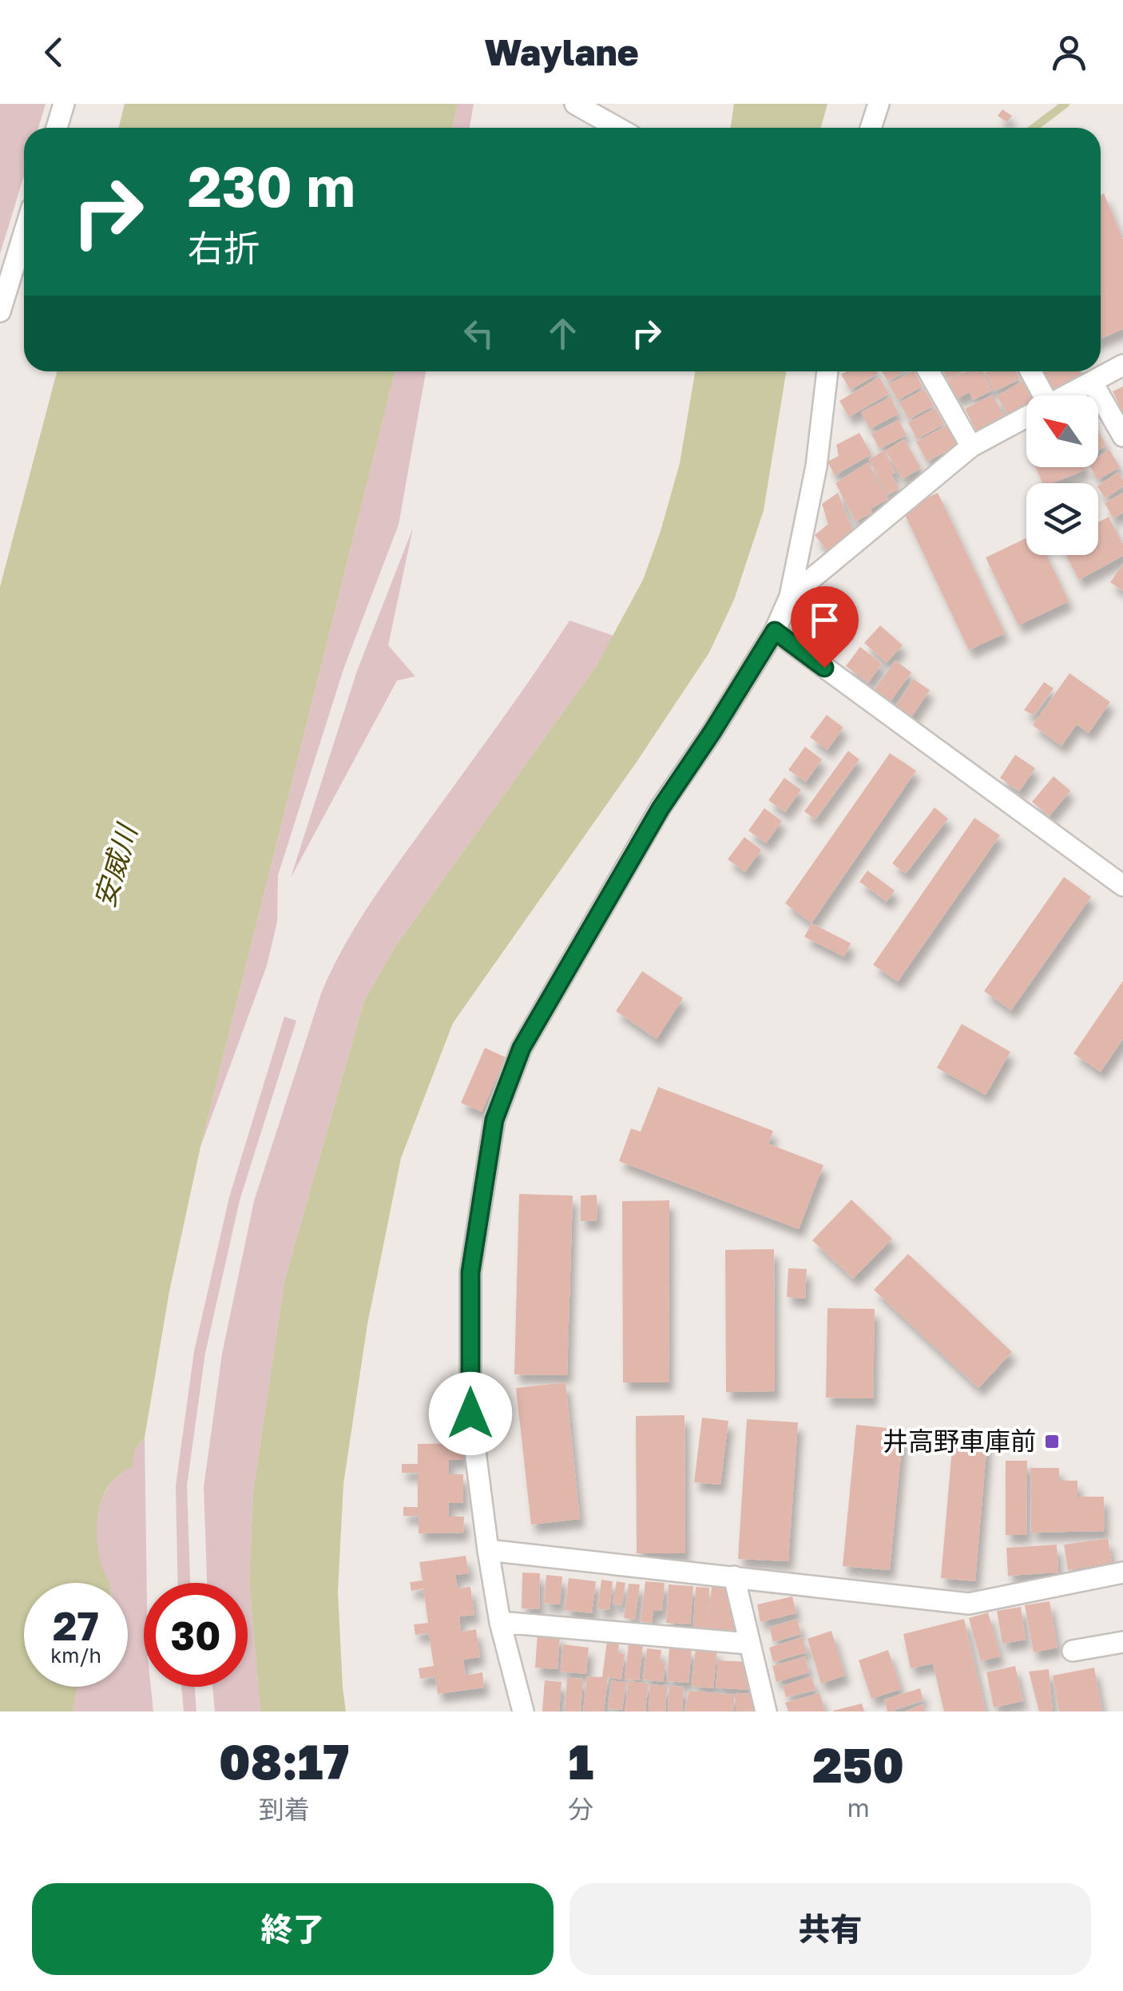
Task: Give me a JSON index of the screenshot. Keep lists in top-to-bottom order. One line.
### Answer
{"water":["安威川"],"places":{"transit":["井高野車庫前"]},"north":"top left","page":{"header":"Waylane","turn":["230 m","右折"],"speed":"27 km/h","limit":"30","eta":["08:17","到着","1","分","250","m"],"buttons":["終了","共有"]}}
